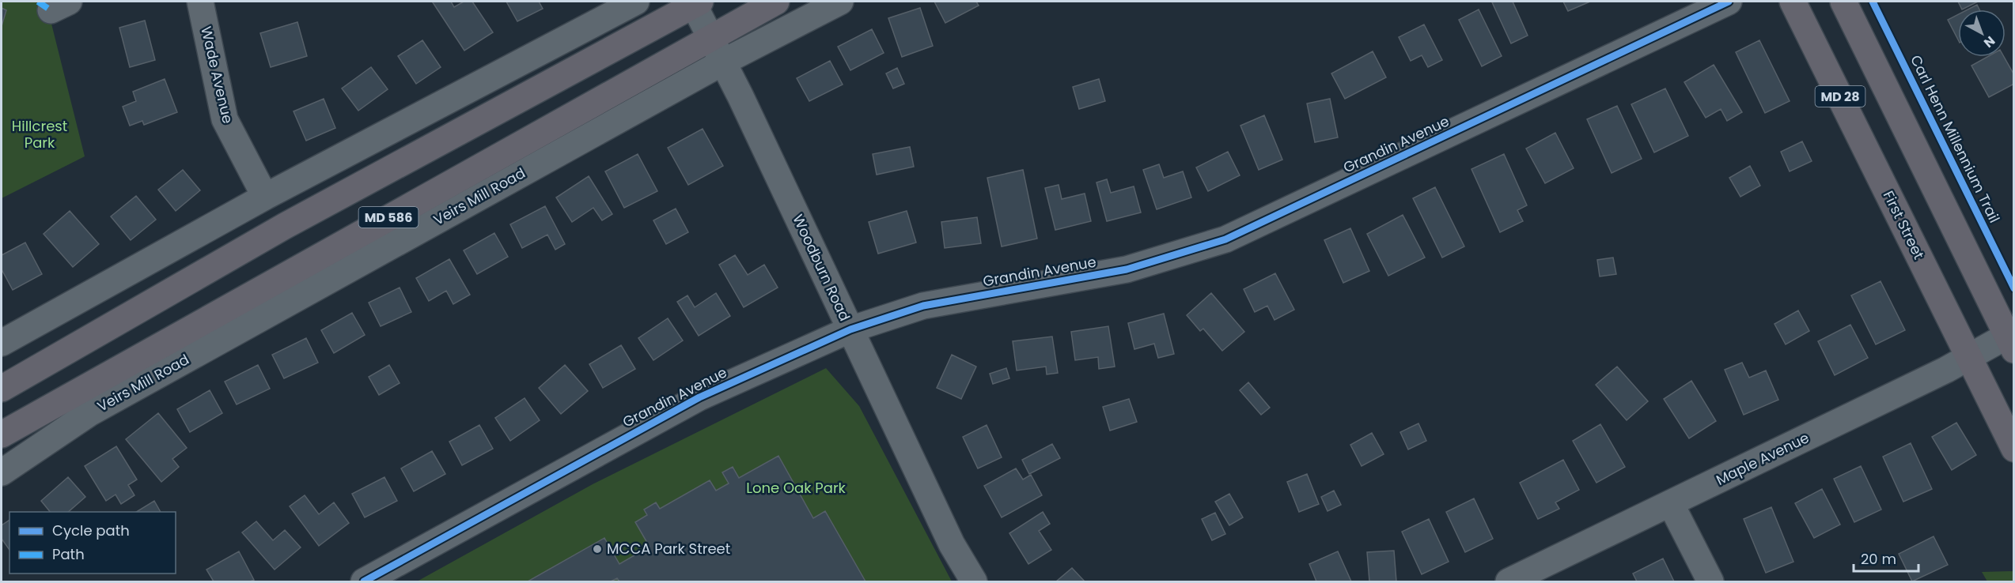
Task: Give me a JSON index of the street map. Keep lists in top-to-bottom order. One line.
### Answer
{"streets":{"main road":["MD 28","Veirs Mill Road","MD 586","First Street"],"street":["Wade Avenue","Grandin Avenue","Woodburn Road","Maple Avenue"],"cycle path":["Carl Henn Millennium Trail"]},"crossings":[["MD 28","Maple Avenue"],["Grandin Avenue","Woodburn Road"],["Veirs Mill Road","Woodburn Road"],["MD 586","Woodburn Road"],["First Street","Maple Avenue"]],"parks":["Hillcrest Park","Lone Oak Park"],"places":["MCCA Park Street"],"legend":["Cycle path","Path"],"scale_bar":"20 m","north":"bottom right"}
